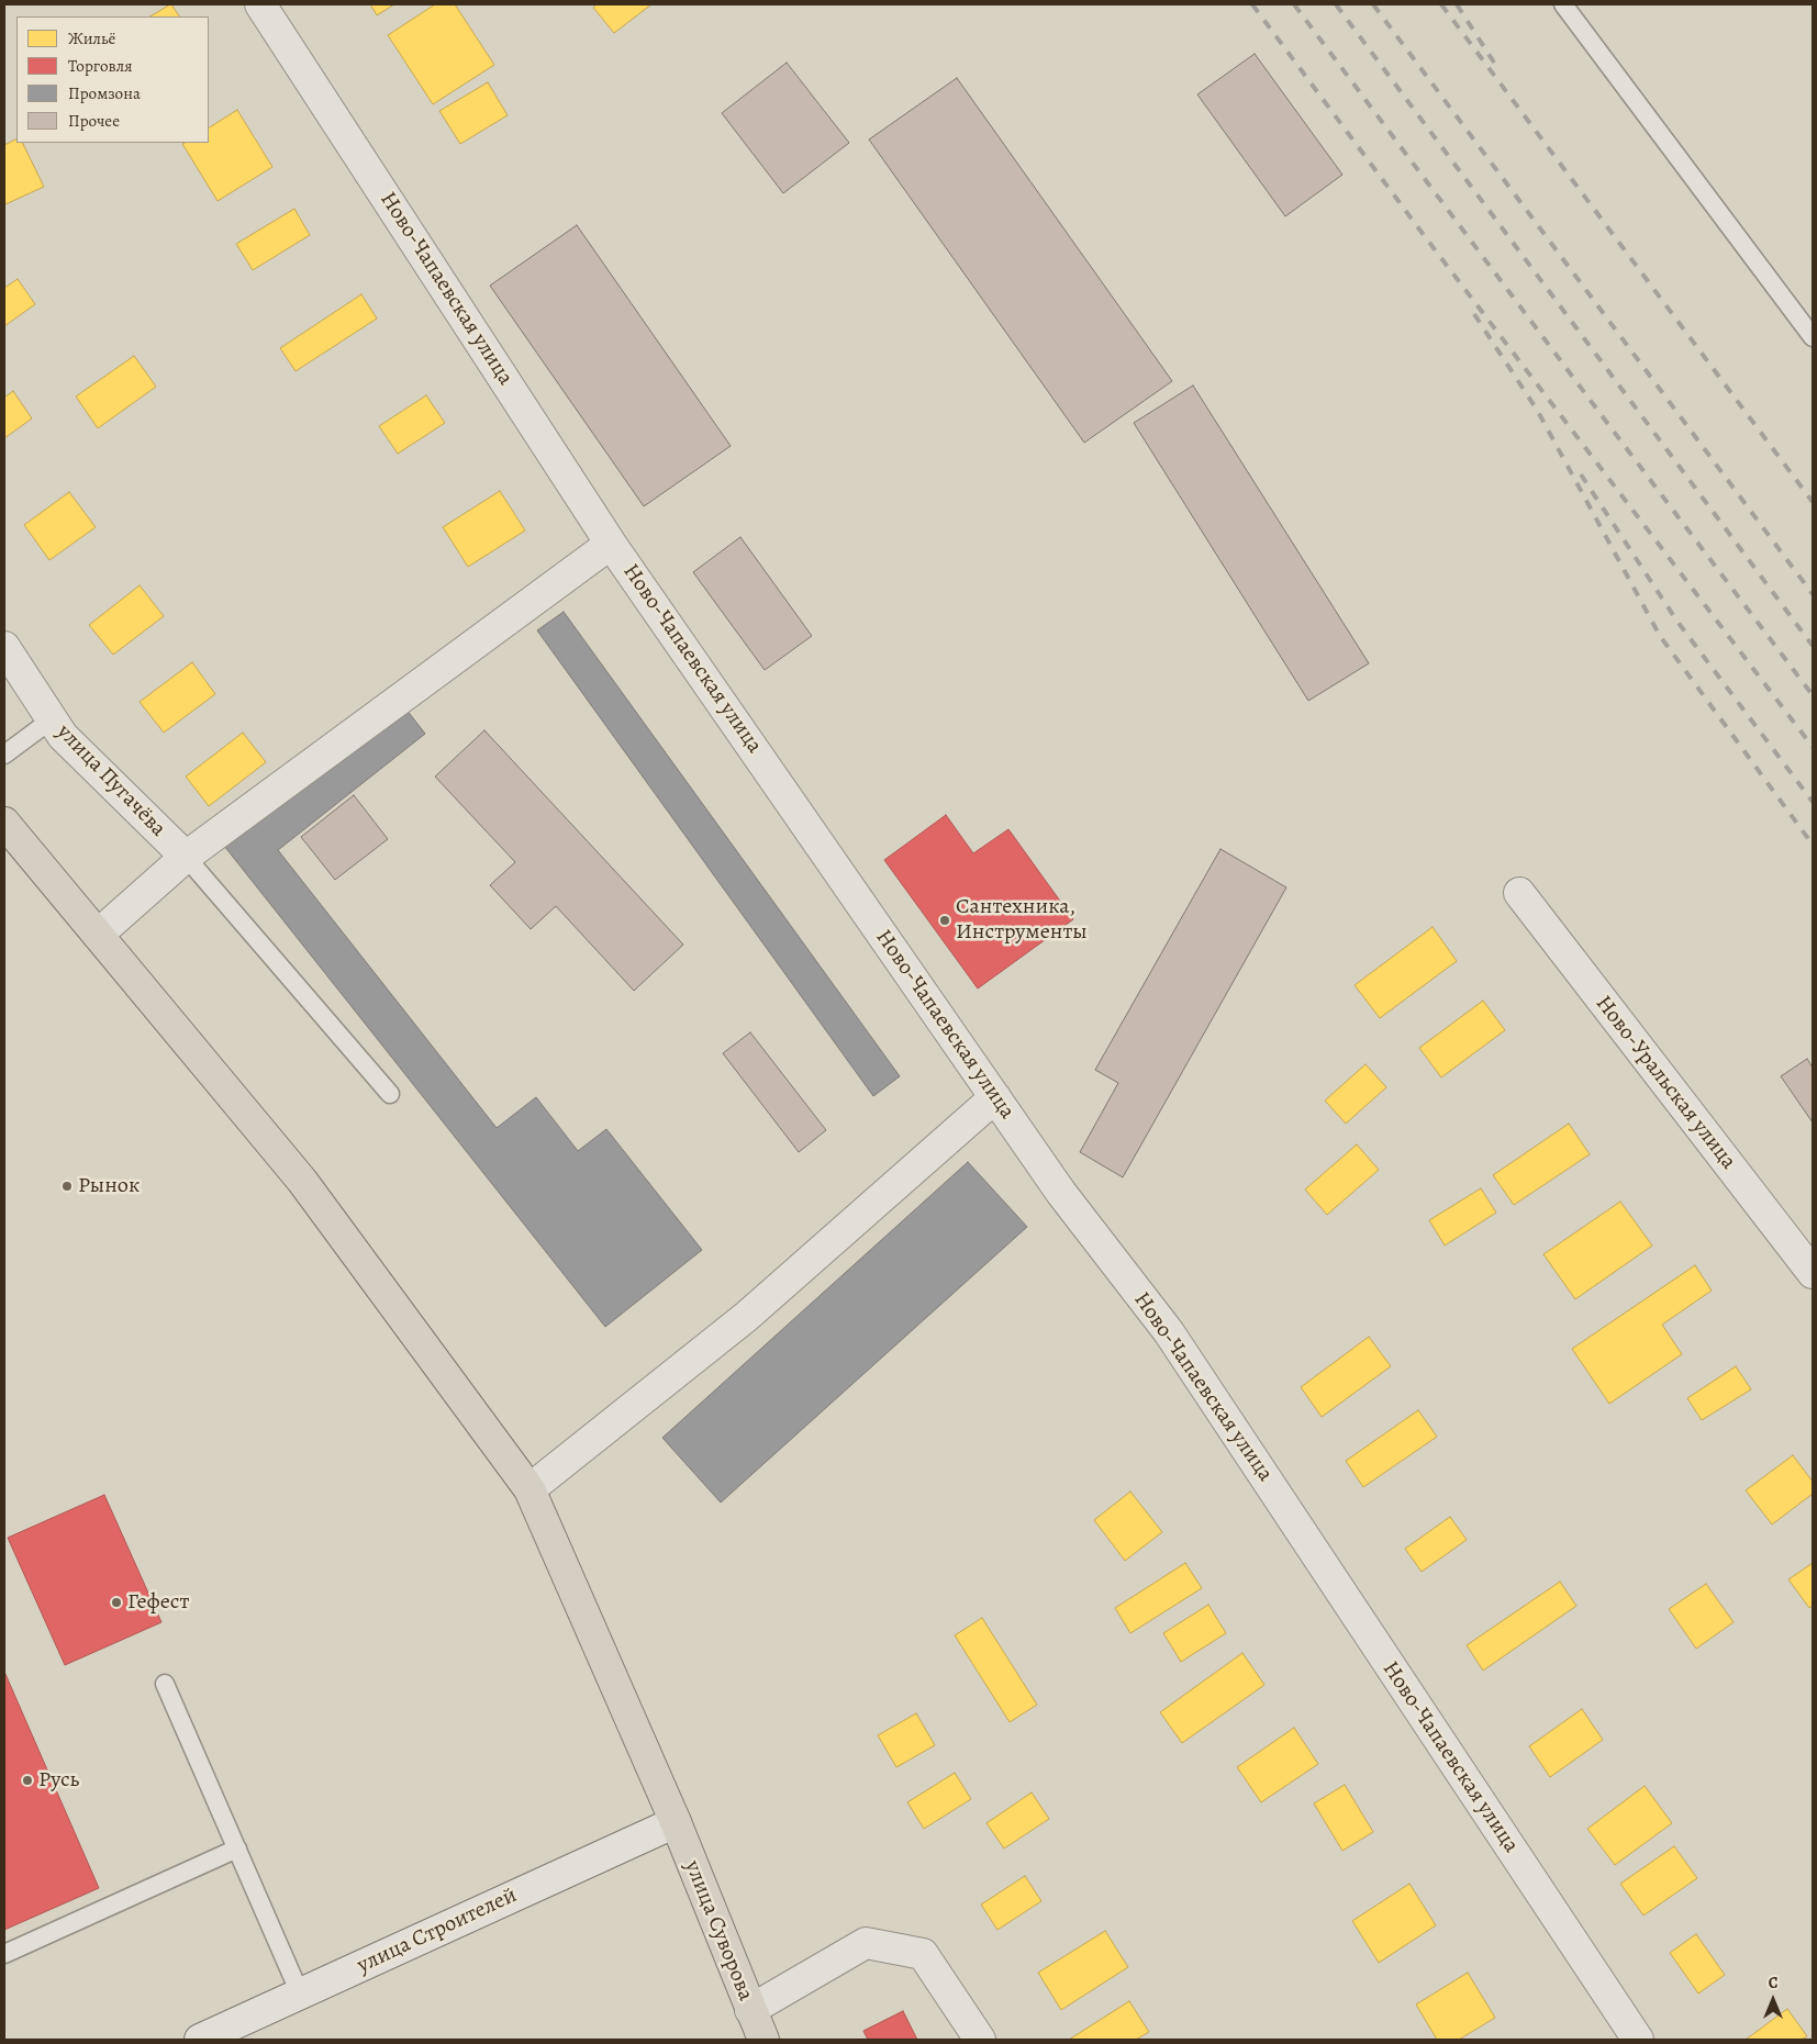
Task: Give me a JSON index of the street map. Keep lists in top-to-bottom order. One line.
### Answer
{"streets":{"main road":["улица Суворова"],"street":["Ново-Чапаевская улица","улица Пугачёва","Ново-Уральская улица","улица Строителей"]},"crossings":[["улица Строителей","улица Суворова"]],"places":["Сантехника, Инструменты","Рынок","Гефест","Русь"],"legend":["Жильё","Торговля","Промзона","Прочее"],"north":"top"}
